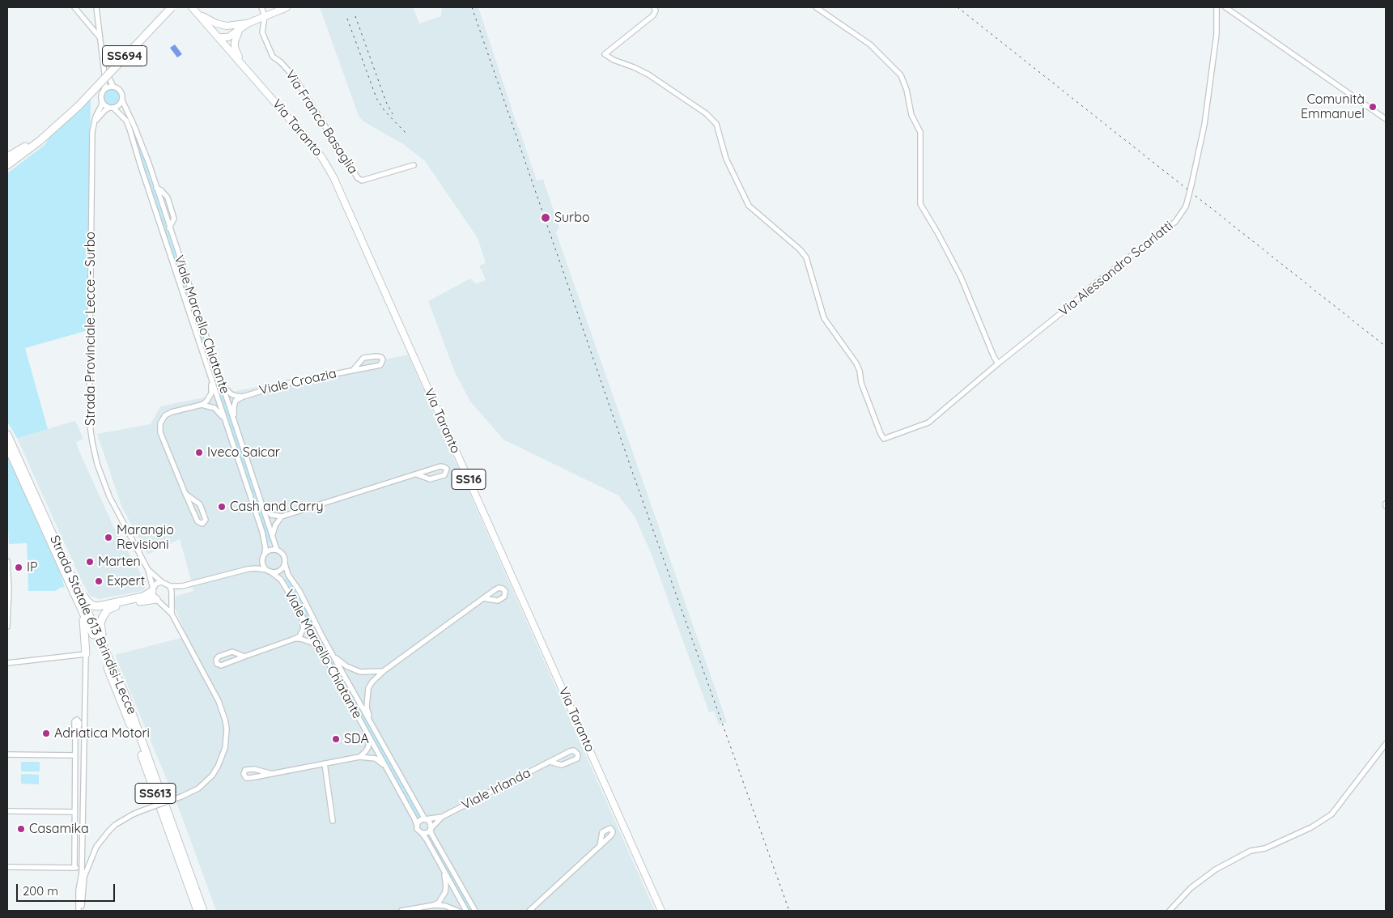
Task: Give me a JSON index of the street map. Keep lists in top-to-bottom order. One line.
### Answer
{"streets":{"highway":["SS694","Strada Statale 613 Brindisi-Lecce","SS613"],"main road":["Via Taranto","SS16"],"street":["Via Franco Basaglia","Via Alessandro Scarlatti","Viale Marcello Chiatante","Strada Provinciale Lecce - Surbo","Viale Croazia","Viale Irlanda"]},"crossings":[["Viale Marcello Chiatante","Strada Provinciale Lecce - Surbo"],["Viale Marcello Chiatante","Viale Croazia"],["Viale Marcello Chiatante","Viale Irlanda"]],"places":["Comunità Emmanuel","Surbo","Iveco Saicar","Cash and Carry","Marangio Revisioni","Marten","IP","Expert","Adriatica Motori","SDA","Casamika"],"scale_bar":"200 m"}
